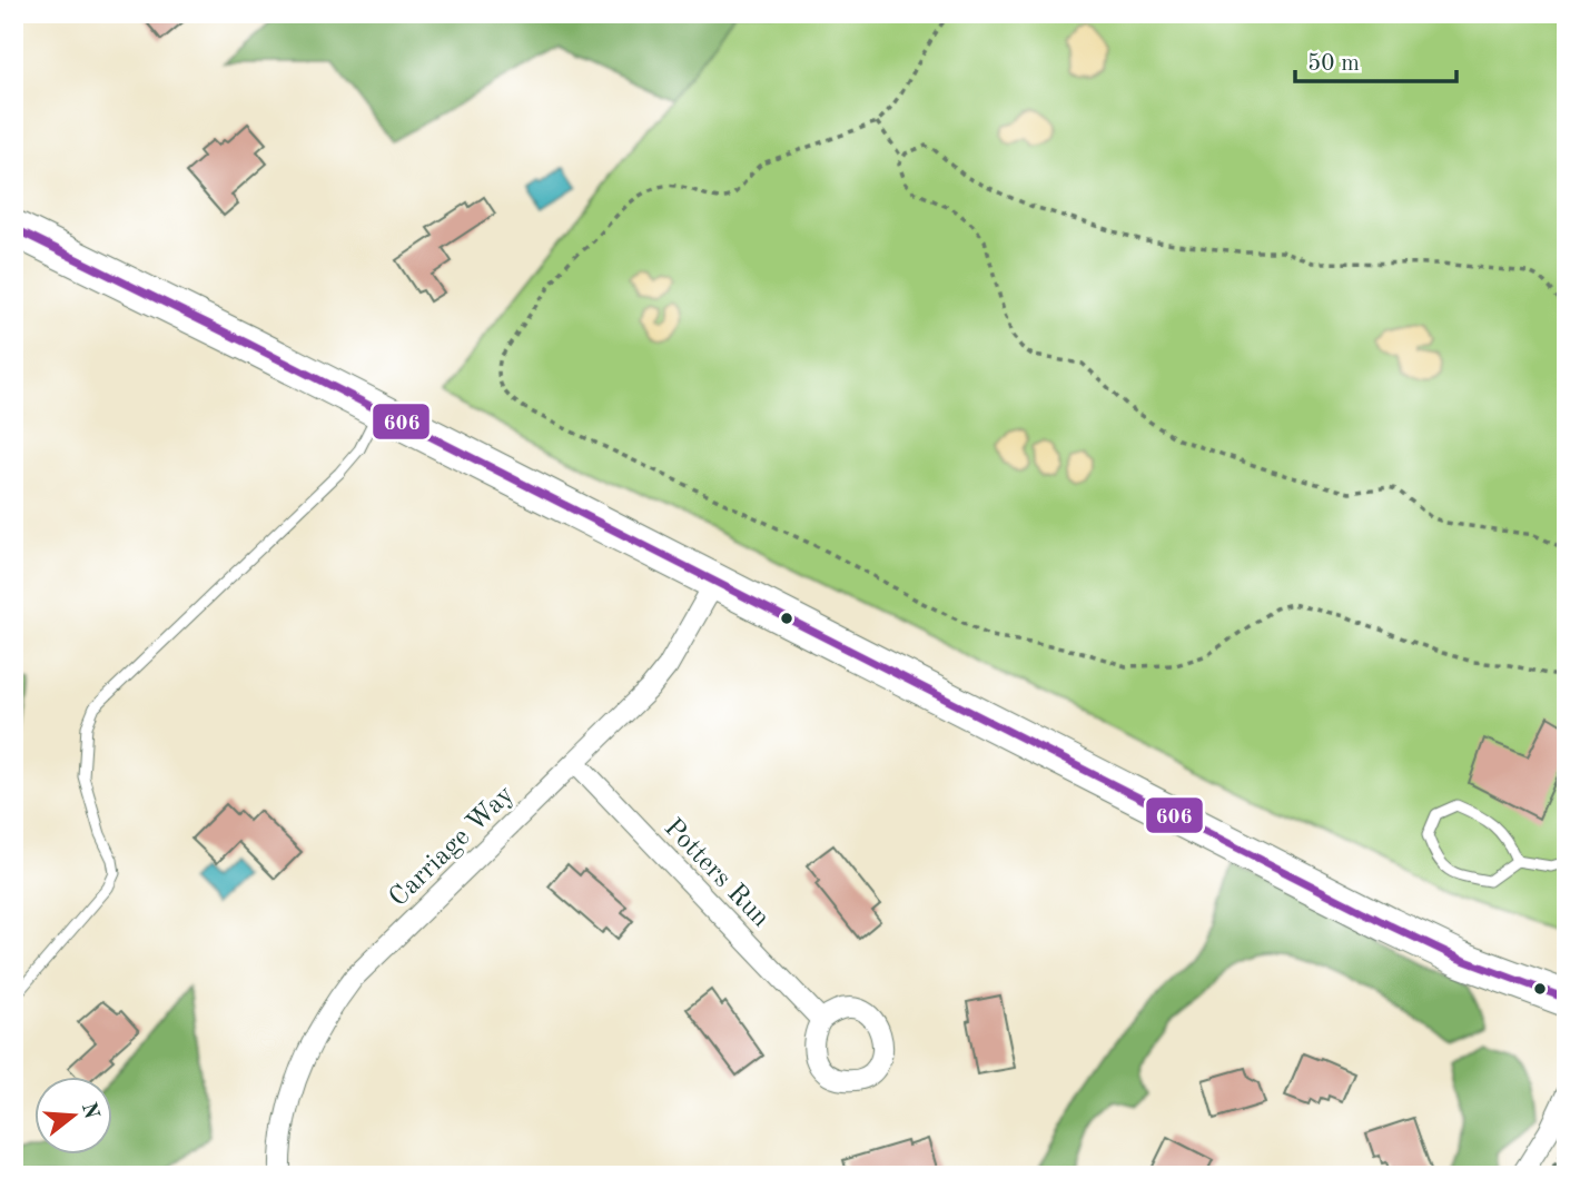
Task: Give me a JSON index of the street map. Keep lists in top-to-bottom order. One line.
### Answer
{"streets":{"street":["Carriage Way","Potters Run"]},"crossings":[["Carriage Way","Potters Run"]],"lines":["transit line 606"],"scale_bar":"50 m","north":"right"}
